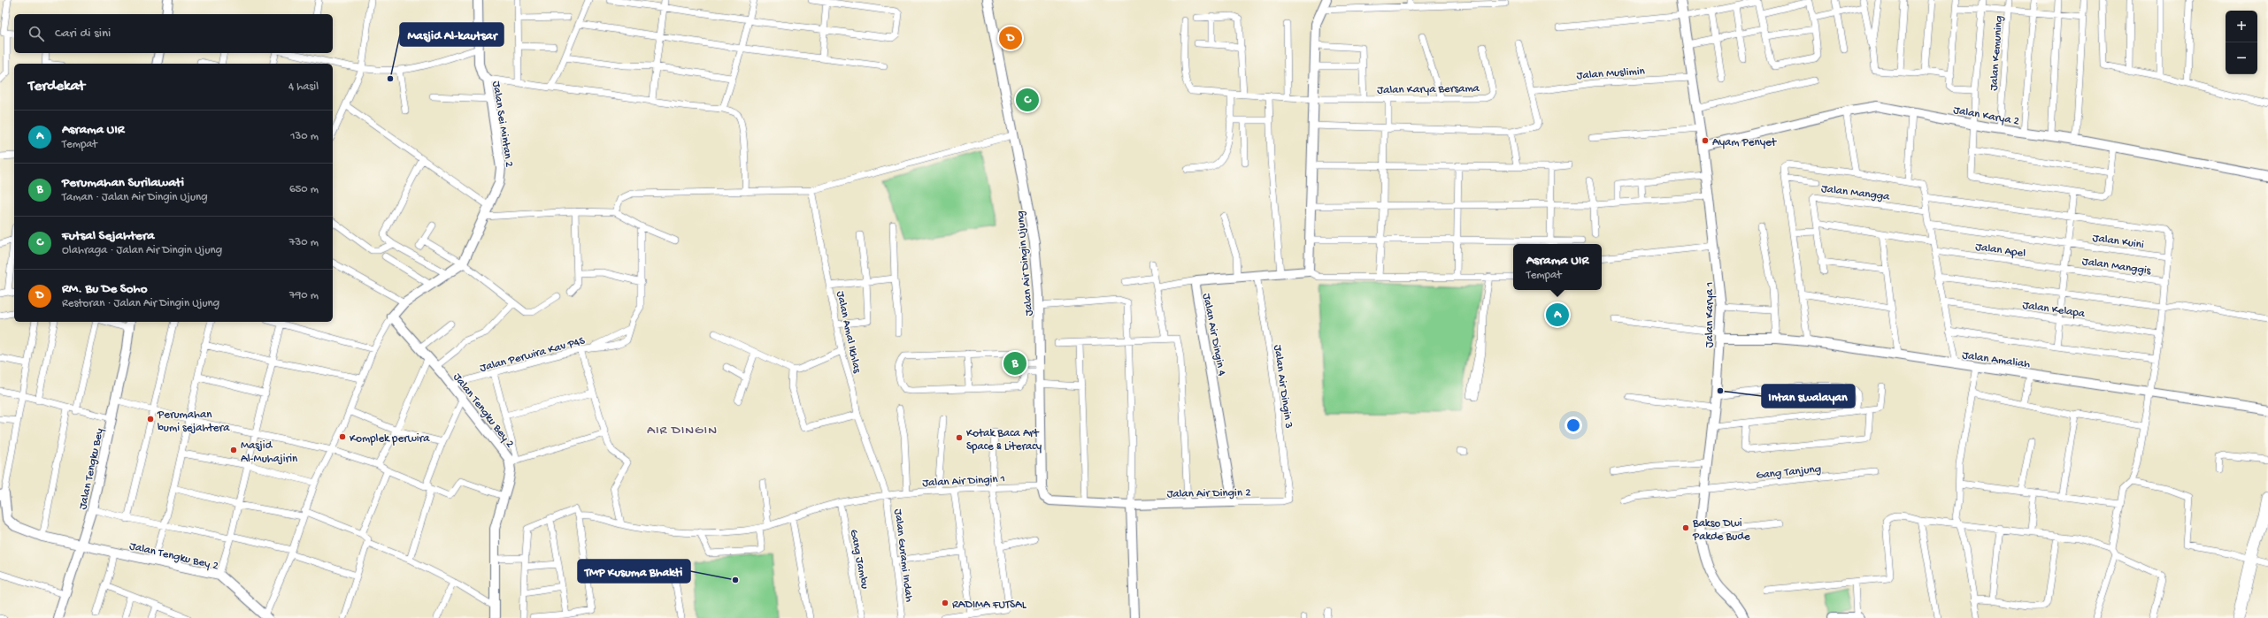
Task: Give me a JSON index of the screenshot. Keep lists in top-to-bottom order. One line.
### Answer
{"streets":{"street":["Jalan Kemuning","Jalan Muslimin","Jalan Karya Bersama","Jalan Karya 2","Jalan Sei Mintan 2","Jalan Mangga","Jalan Kuini","Jalan Apel","Jalan Air Dingin Ujung","Jalan Manggis","Jalan Kelapa","Jalan Karya 1","Jalan Amal Ikhlas","Jalan Air Dingin 4","Jalan Perwira Kav P4S","Jalan Amaliah","Jalan Air Dingin 3","Jalan Tengku Bey 2","Jalan Tengku Bey","Gang Tanjung","Jalan Air Dingin 1","Jalan Air Dingin 2","Jalan Gurami Indah","Gang Jambu"]},"crossings":[["Jalan Kemuning","Jalan Karya 2"],["Jalan Muslimin","Jalan Karya 1"],["Jalan Karya 2","Jalan Karya 1"],["Jalan Sei Mintan 2","Jalan Tengku Bey 2"],["Jalan Apel","Jalan Manggis"],["Jalan Air Dingin Ujung","Jalan Air Dingin 1"],["Jalan Air Dingin Ujung","Jalan Air Dingin 2"],["Jalan Karya 1","Jalan Amaliah"],["Jalan Karya 1","Gang Tanjung"],["Jalan Amal Ikhlas","Jalan Air Dingin 1"],["Jalan Amal Ikhlas","Jalan Gurami Indah"],["Jalan Air Dingin 4","Jalan Air Dingin 3"],["Jalan Air Dingin 4","Jalan Air Dingin 2"],["Jalan Perwira Kav P4S","Jalan Tengku Bey 2"],["Jalan Air Dingin 3","Jalan Air Dingin 2"],["Jalan Tengku Bey 2","Jalan Tengku Bey"],["Jalan Air Dingin 1","Jalan Air Dingin 2"],["Jalan Air Dingin 1","Jalan Gurami Indah"],["Jalan Air Dingin 1","Gang Jambu"]],"districts":["AIR DINGIN"],"places":["Masjid Al-kautsar","Ayam Penyet","Intan swalayan","Perumahan bumi sejahtera","Komplek perwira","Kotak Baca Art Space & Literacy","Masjid Al-Muhajirin","Bakso Dwi Pakde Bude","TMP Kusuma Bhakti","RADIMA FUTSAL"],"page":{"map_buttons":["+","−"],"search":"Cari di sini","pins":["D","C","A","B"],"heading":["Terdekat","4 hasil"],"list":[{"mark":"A","name":"Asrama UIR","note":"Tempat","value":"130 m"},{"mark":"B","name":"Perumahan Surilawati","note":"Taman · Jalan Air Dingin Ujung","value":"650 m"},{"mark":"C","name":"Futsal Sejahtera","note":"Olahraga · Jalan Air Dingin Ujung","value":"730 m"},{"mark":"D","name":"RM. Bu De Soho","note":"Restoran · Jalan Air Dingin Ujung","value":"790 m"}],"popup":["Asrama UIR","Tempat"]}}
